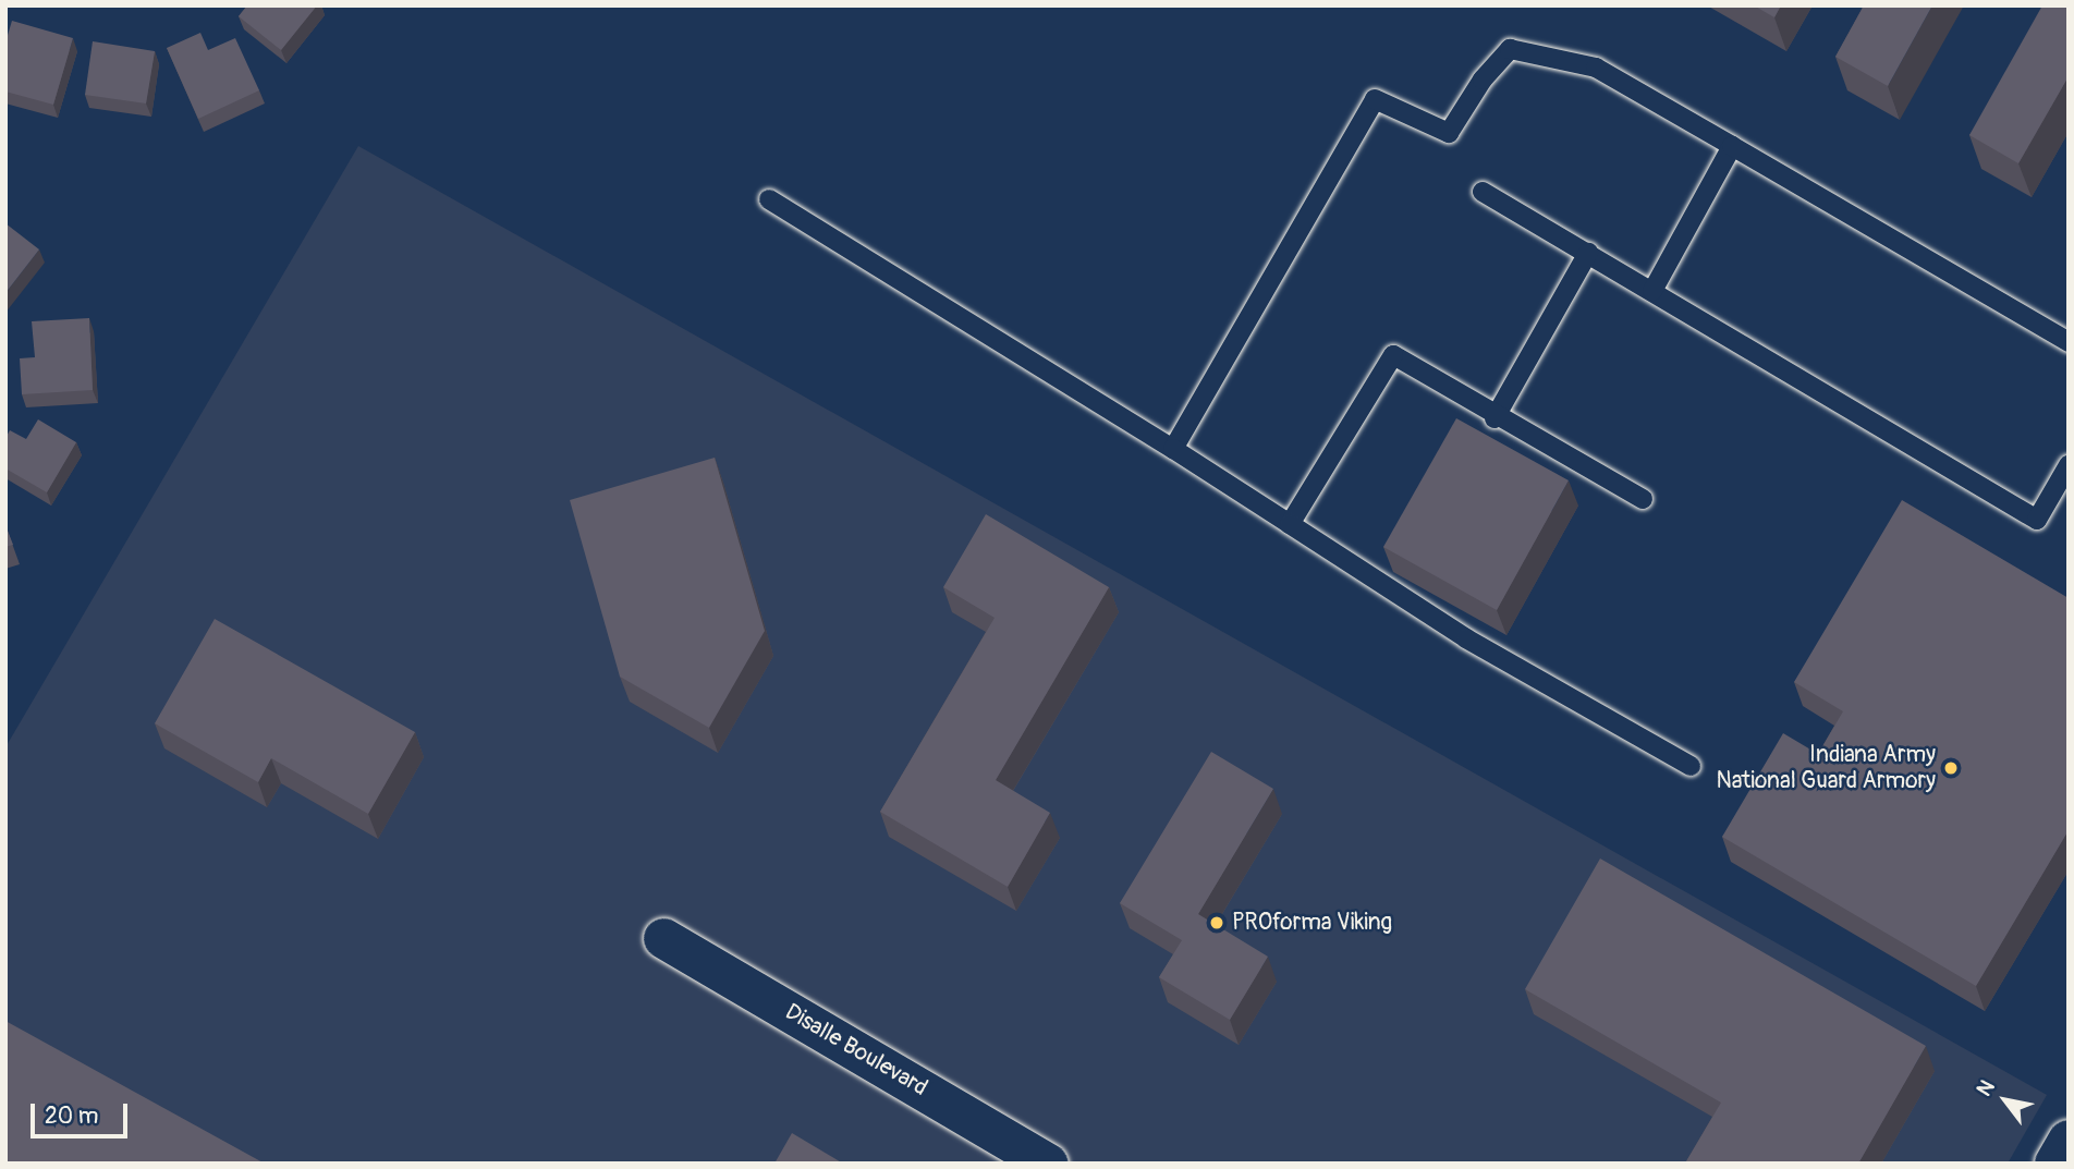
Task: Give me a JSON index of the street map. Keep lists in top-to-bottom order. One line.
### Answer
{"streets":{"street":["Disalle Boulevard"]},"places":["Indiana Army National Guard Armory","PROforma Viking"],"scale_bar":"20 m","north":"top left"}
